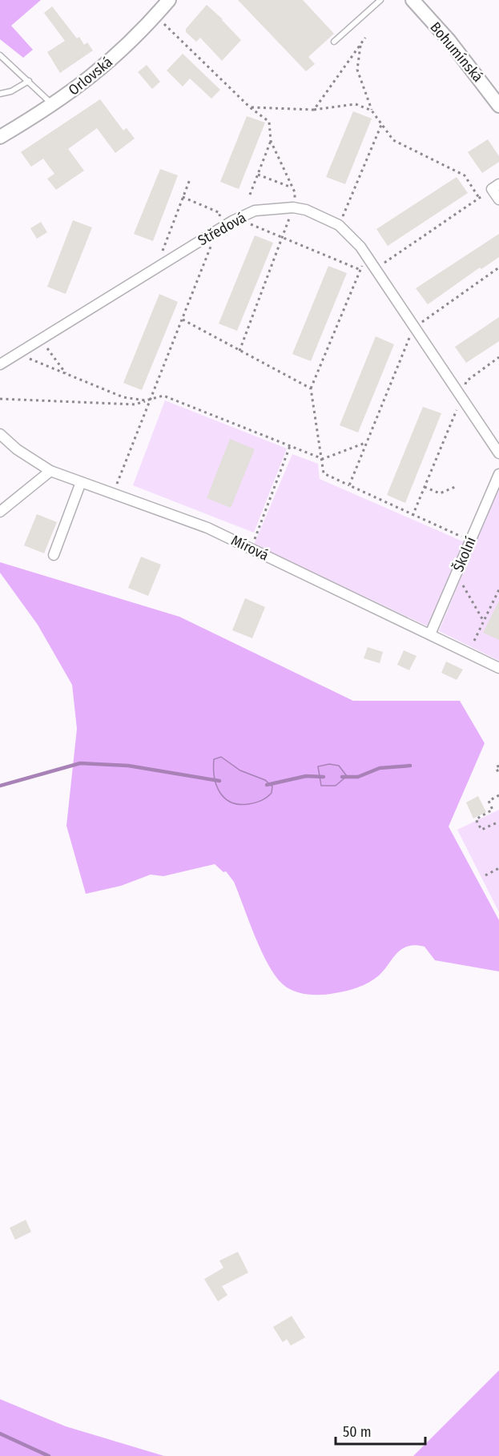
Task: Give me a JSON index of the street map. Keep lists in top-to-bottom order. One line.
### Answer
{"streets":{"main road":["Bohumínská","Orlovská"],"street":["Středová","Mírová","Školní"]},"crossings":[["Mírová","Školní"]],"scale_bar":"50 m"}
